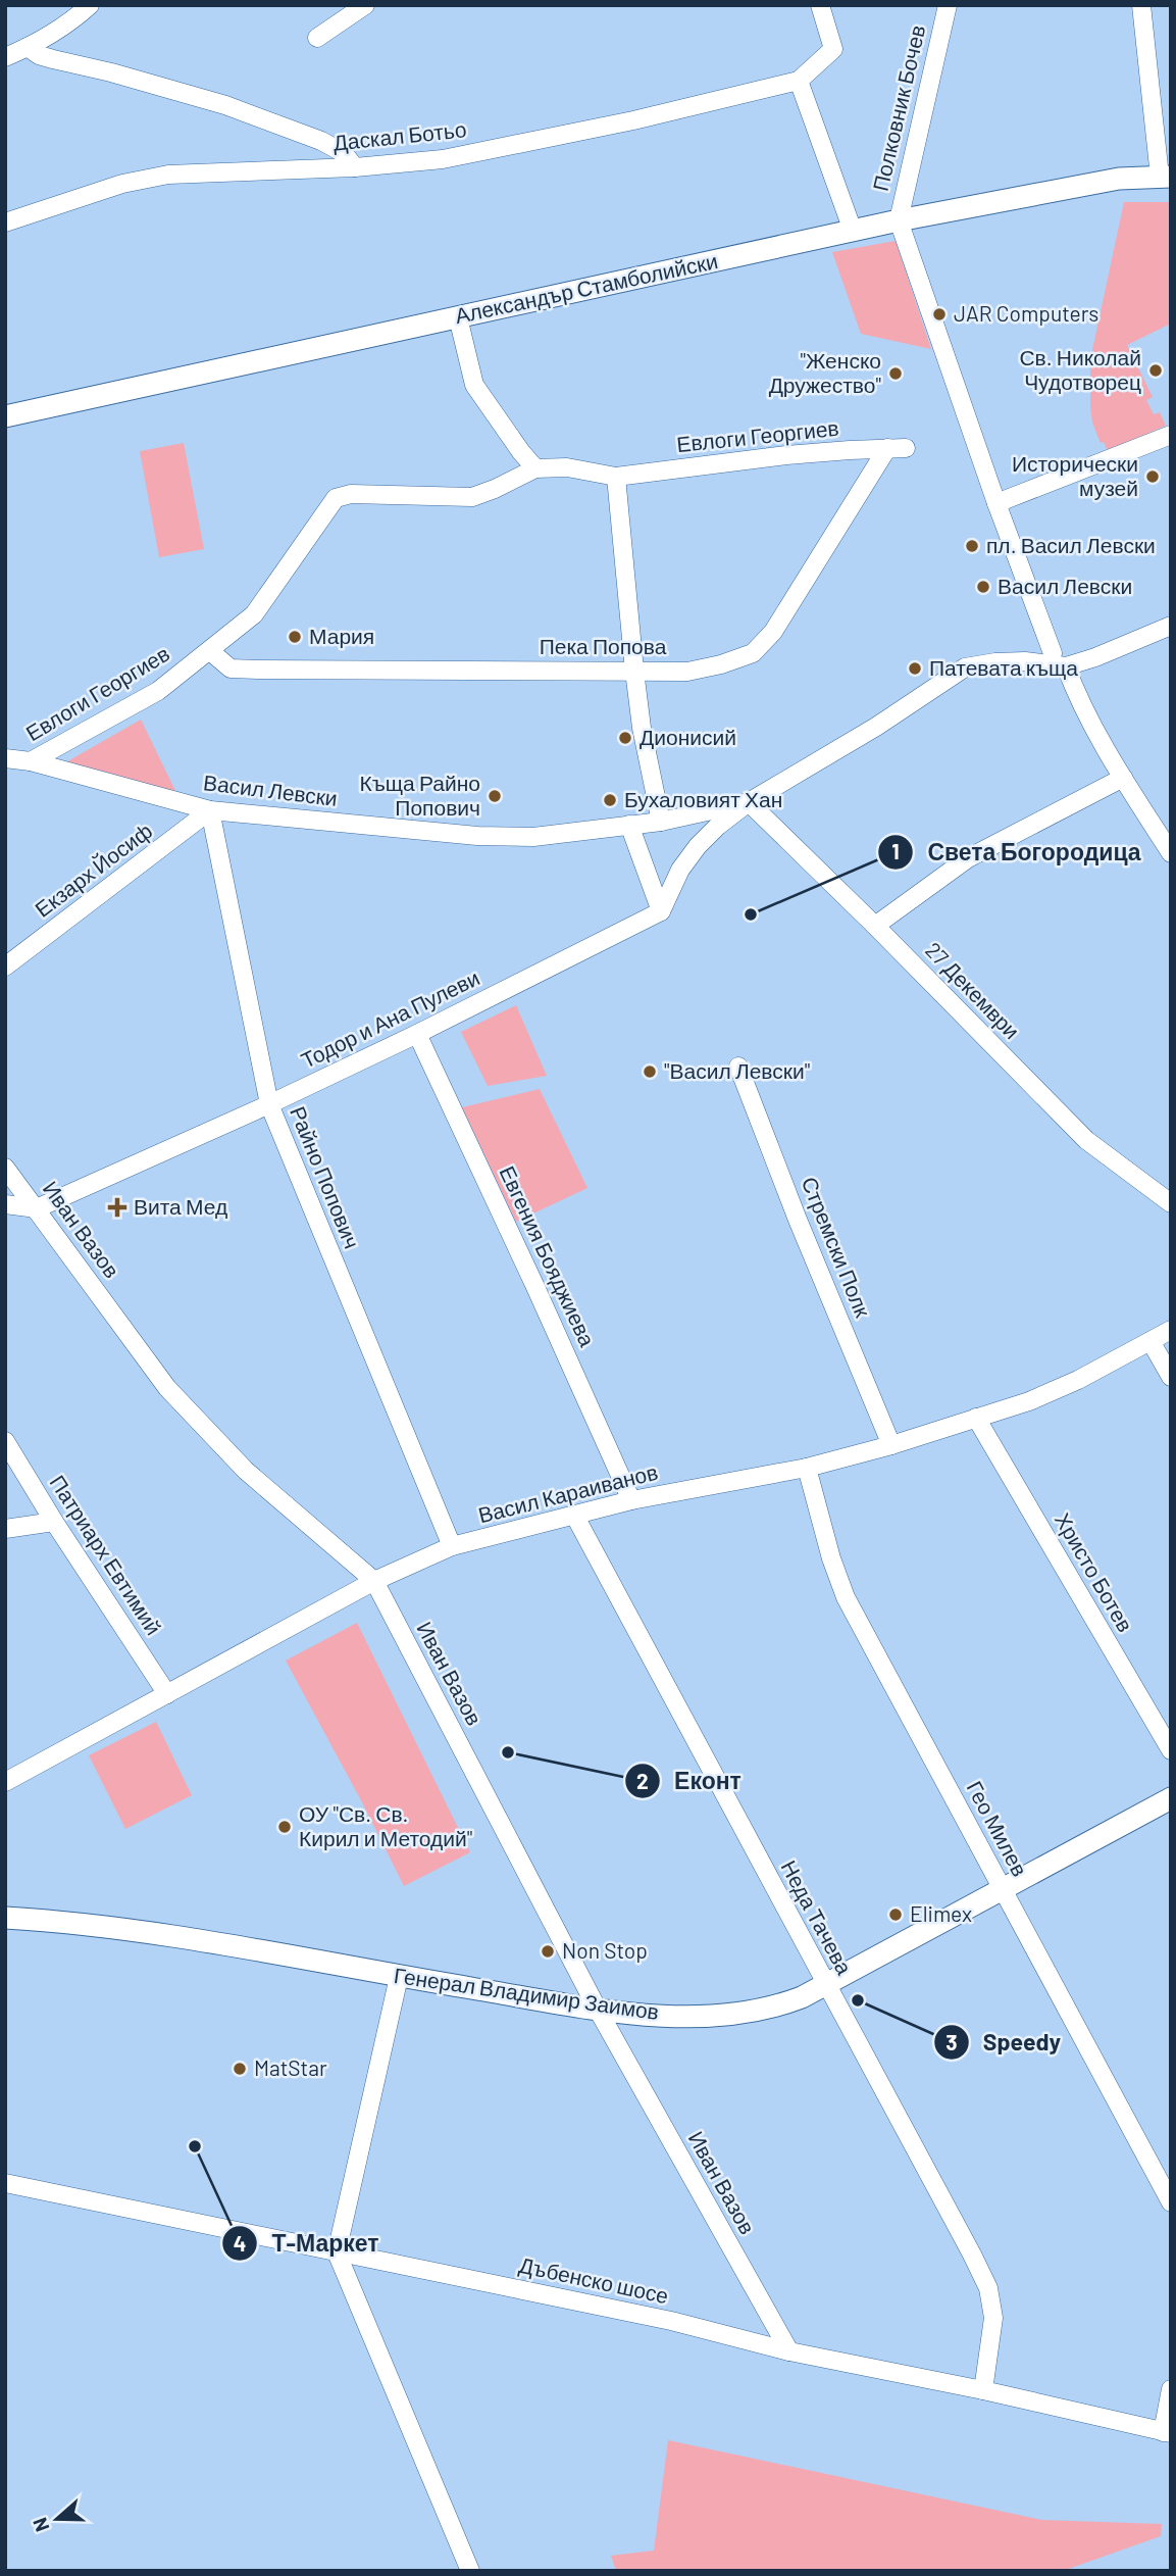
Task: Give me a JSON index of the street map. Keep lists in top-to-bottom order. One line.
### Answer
{"streets":{"street":["Полковник Бочев","Даскал Ботьо","Александър Стамболийски","Евлоги Георгиев","Пека Попова","Васил Левски","Екзарх Йосиф","27 Декември","Тодор и Ана Пулеви","Райно Попович","Иван Вазов","Стремски Полк","Евгения Бояджиева","Васил Караиванов","Патриарх Евтимий","Христо Ботев","Гео Милев","Неда Тачева","Генерал Владимир Заимов","Дъбенско шосе"]},"crossings":[["Полковник Бочев","Александър Стамболийски"],["Евлоги Георгиев","Пека Попова"],["Евлоги Георгиев","Васил Левски"],["Васил Левски","Екзарх Йосиф"],["Васил Левски","27 Декември"],["Васил Левски","Райно Попович"],["Екзарх Йосиф","Райно Попович"],["Тодор и Ана Пулеви","Райно Попович"],["Тодор и Ана Пулеви","Иван Вазов"],["Тодор и Ана Пулеви","Евгения Бояджиева"],["Райно Попович","Васил Караиванов"],["Иван Вазов","Васил Караиванов"],["Иван Вазов","Генерал Владимир Заимов"],["Иван Вазов","Дъбенско шосе"],["Стремски Полк","Васил Караиванов"],["Евгения Бояджиева","Васил Караиванов"],["Васил Караиванов","Патриарх Евтимий"],["Васил Караиванов","Христо Ботев"],["Васил Караиванов","Гео Милев"],["Васил Караиванов","Неда Тачева"],["Гео Милев","Генерал Владимир Заимов"],["Неда Тачева","Генерал Владимир Заимов"],["Неда Тачева","Дъбенско шосе"]],"places":{"other":["JAR Computers","Св. Николай Чудотворец","\"Женско Дружество\"","Исторически музей","пл. Васил Левски","Васил Левски","Мария","Патевата къща","Дионисий","Къща Райно Попович","Бухаловият Хан","Света Богородица","\"Васил Левски\"","Еконт","ОУ \"Св. Св. Кирил и Методий\"","Elimex","Non Stop","Speedy","MatStar","Т-Маркет"],"health":["Вита Мед"]},"north":"left"}
